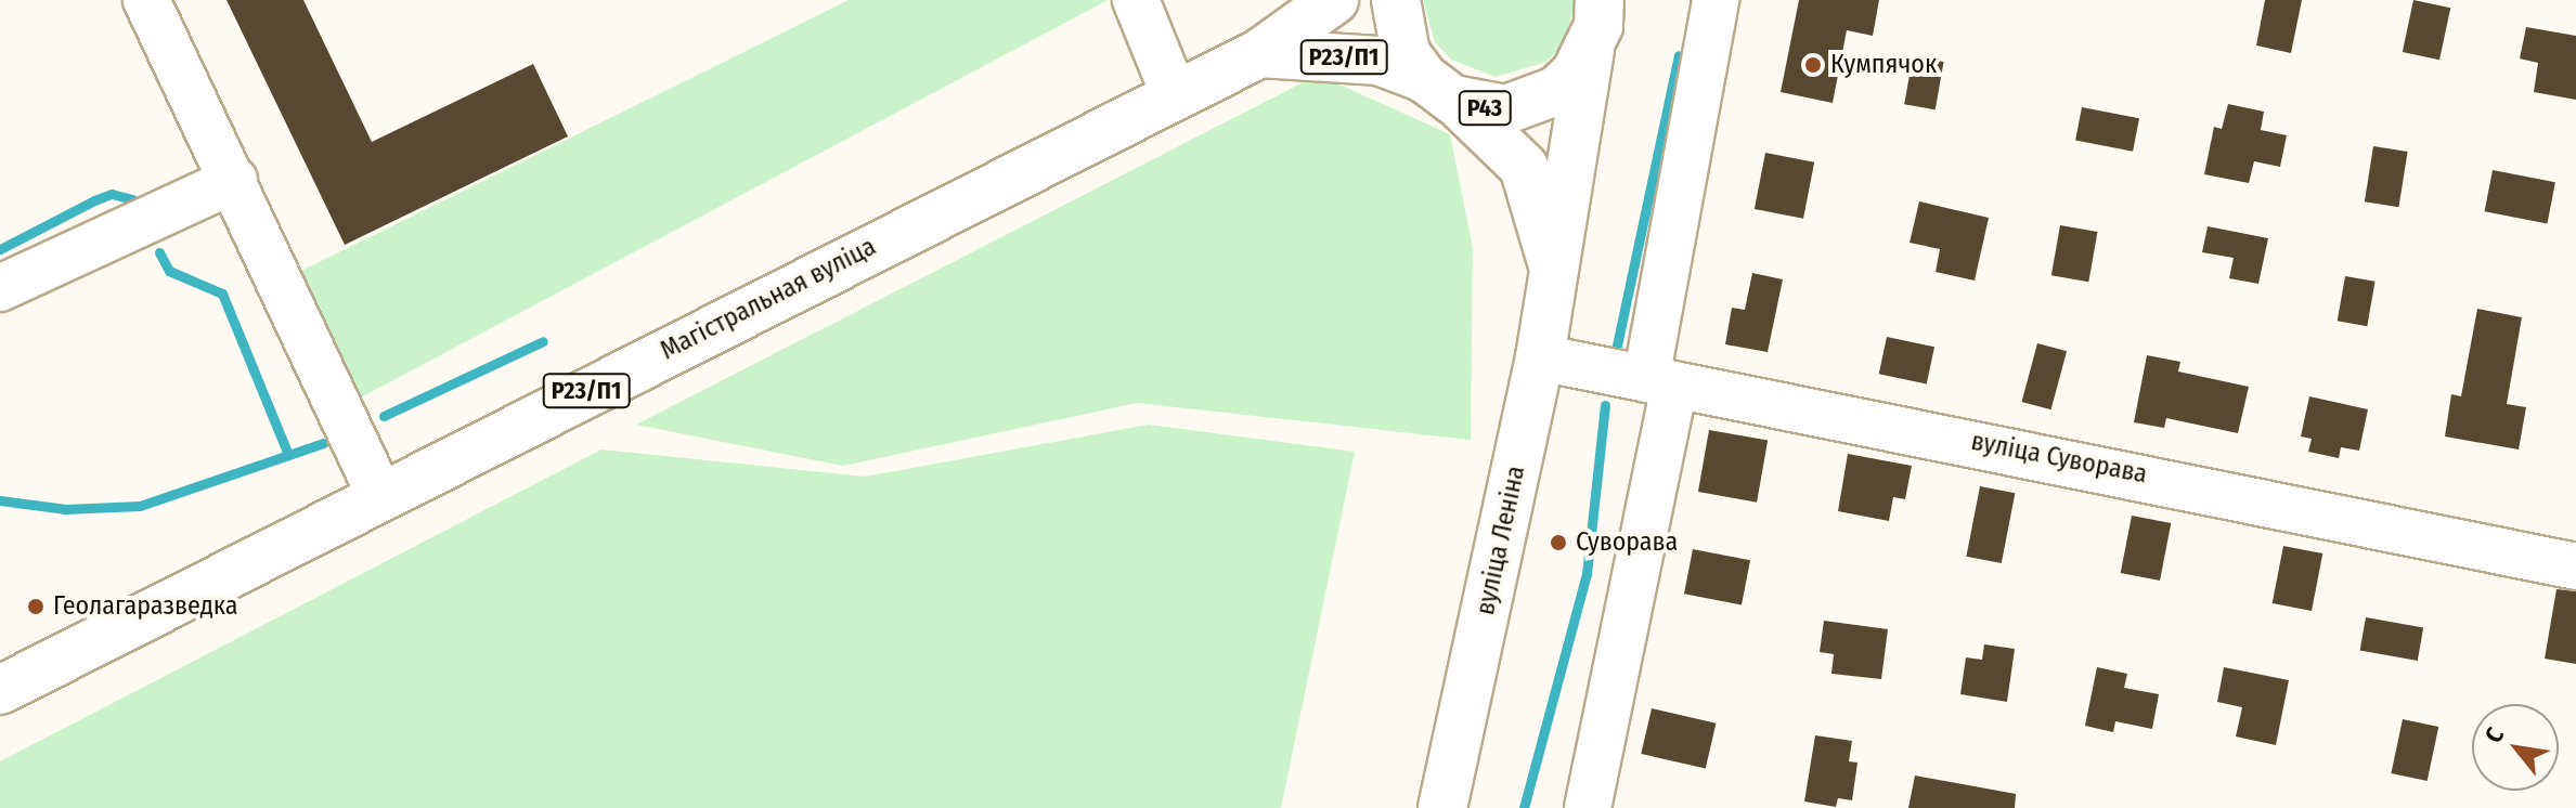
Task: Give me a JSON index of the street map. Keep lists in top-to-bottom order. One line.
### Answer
{"streets":{"main road":["Р23/П1","Р43","Магістральная вуліца","вуліца Леніна"],"street":["вуліца Суворава"]},"crossings":[["Р43","Магістральная вуліца"],["Р43","вуліца Леніна"],["Магістральная вуліца","вуліца Леніна"],["вуліца Суворава","вуліца Леніна"]],"places":["Кумпячок","Суворава","Геолагаразведка"],"north":"top left"}
